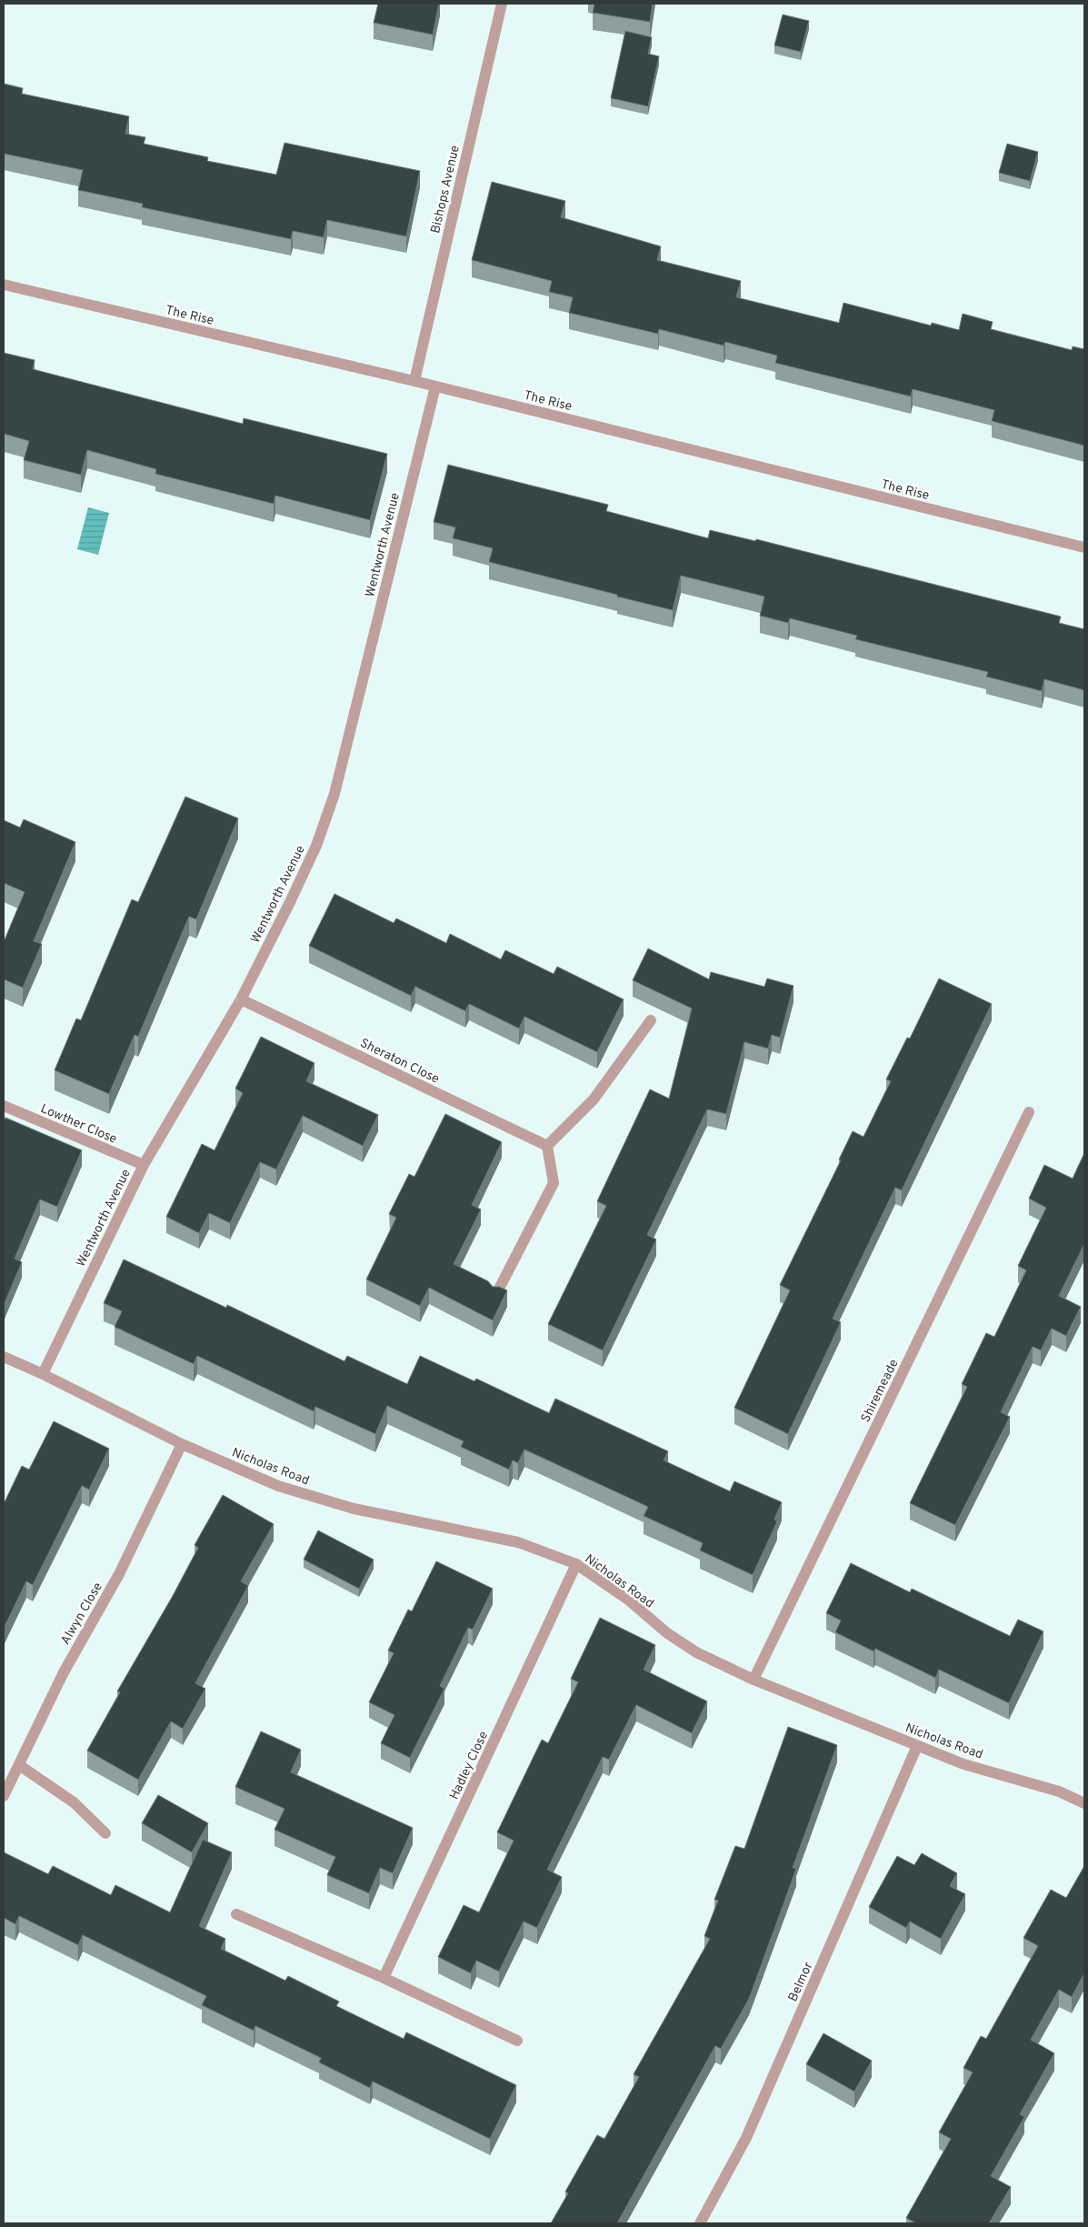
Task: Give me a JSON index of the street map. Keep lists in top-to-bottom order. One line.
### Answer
{"streets":{"street":["Bishops Avenue","The Rise","Wentworth Avenue","Sheraton Close","Lowther Close","Shiremeade","Nicholas Road","Alwyn Close","Hadley Close","Belmor"]},"crossings":[["Bishops Avenue","The Rise"],["The Rise","Wentworth Avenue"],["Wentworth Avenue","Sheraton Close"],["Wentworth Avenue","Lowther Close"],["Wentworth Avenue","Nicholas Road"],["Shiremeade","Nicholas Road"],["Nicholas Road","Alwyn Close"],["Nicholas Road","Hadley Close"],["Nicholas Road","Belmor"]]}
